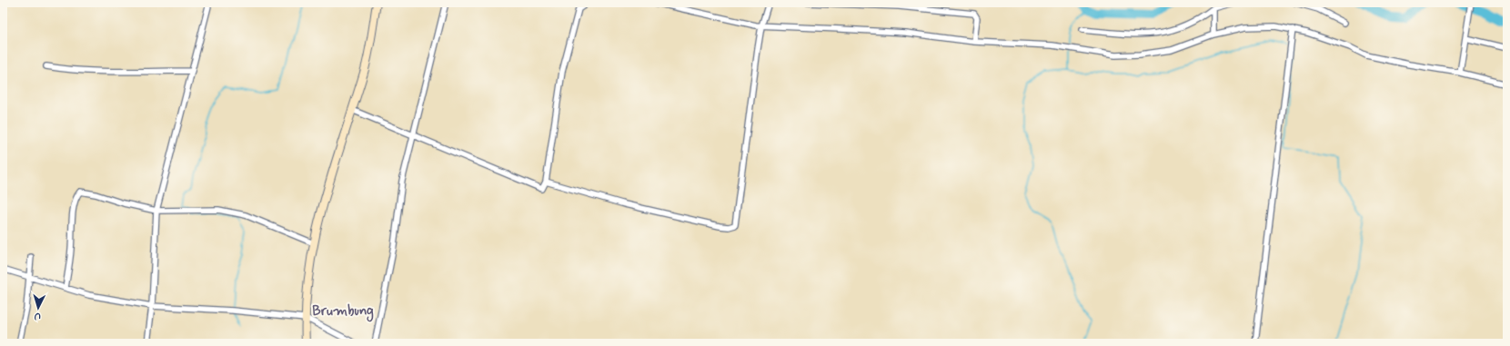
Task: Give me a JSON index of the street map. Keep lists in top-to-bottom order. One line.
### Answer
{"districts":["Brumbung"],"north":"bottom"}
